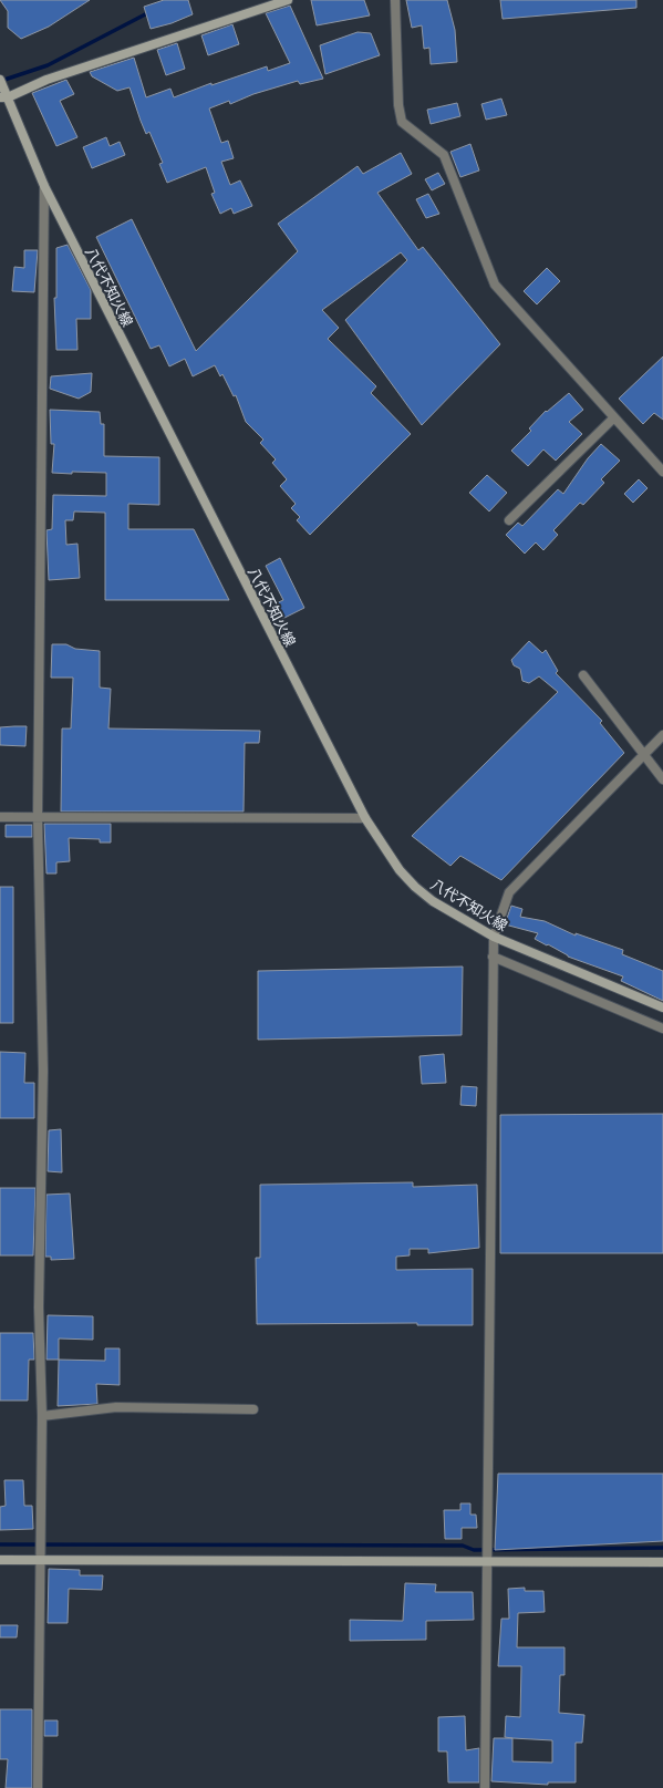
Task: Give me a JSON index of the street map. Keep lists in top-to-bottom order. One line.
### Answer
{"streets":{"main road":["八代不知火線"]}}
